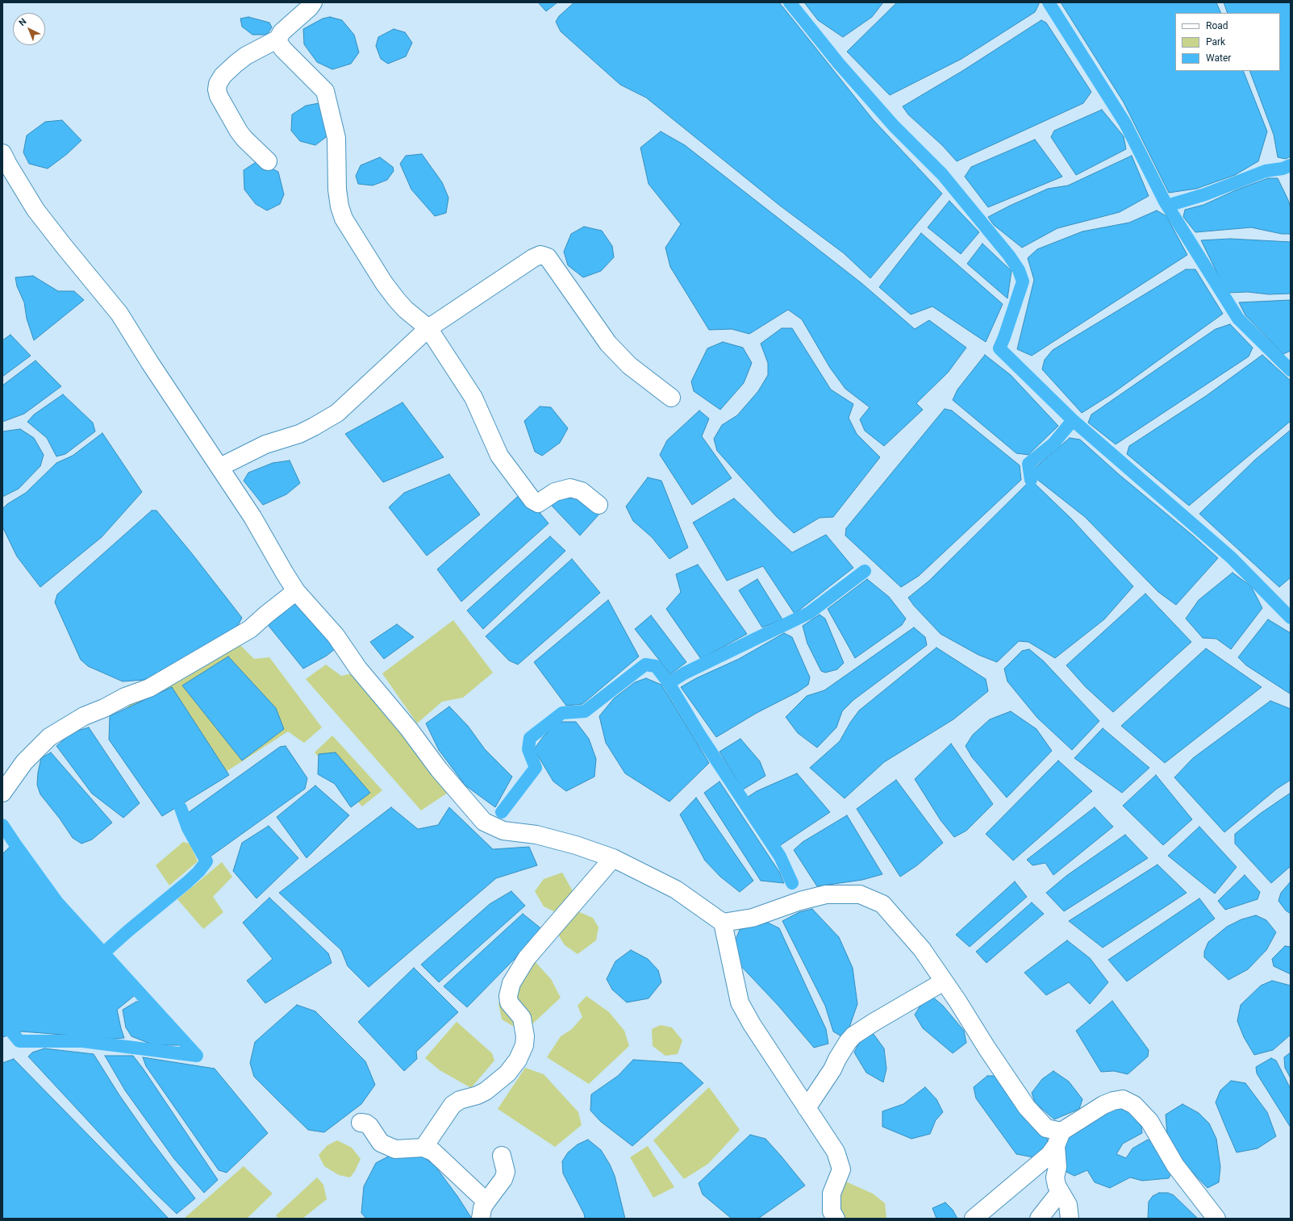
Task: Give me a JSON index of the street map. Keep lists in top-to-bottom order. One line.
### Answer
{"legend":["Road","Park","Water"],"north":"top left"}
